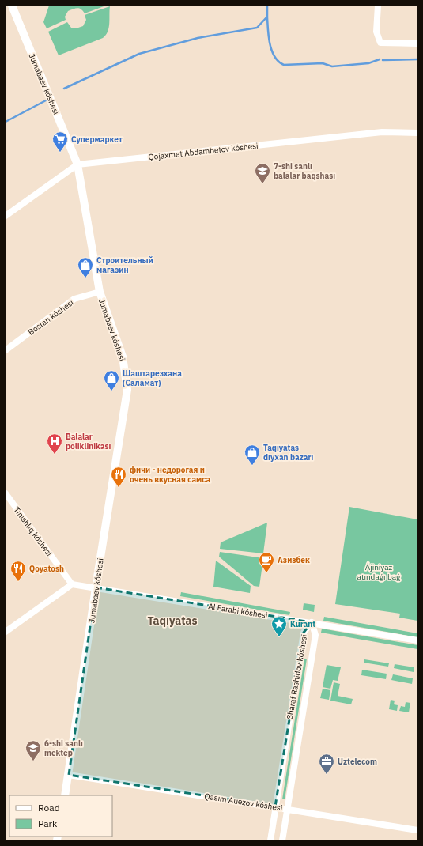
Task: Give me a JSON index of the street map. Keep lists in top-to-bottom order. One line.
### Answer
{"streets":{"street":["Jumabaev kóshesi","Qojaxmet Abdambetov kóshesi","Bostan kóshesi","Tınıshlıq kóshesi","Al Farabi kóshesi","Sharaf Rashidov kóshesi","Qasım Auezov kóshesi"]},"crossings":[["Jumabaev kóshesi","Qojaxmet Abdambetov kóshesi"],["Jumabaev kóshesi","Bostan kóshesi"],["Jumabaev kóshesi","Al Farabi kóshesi"],["Jumabaev kóshesi","Qasım Auezov kóshesi"],["Tınıshlıq kóshesi","Al Farabi kóshesi"],["Al Farabi kóshesi","Sharaf Rashidov kóshesi"],["Sharaf Rashidov kóshesi","Qasım Auezov kóshesi"]],"districts":["Taqıyatas"],"parks":["Ájiniyaz atındaǵı baǵ"],"places":{"supermarket":["Супермаркет"],"school or university":["7-shi sanlı balalar baqshası","6-shi sanlı mektep"],"shop":["Строительный магазин","Шаштарезхана (Саламат)","Taqıyatas dıyxan bazarı"],"hospital":["Balalar poliklinikası"],"restaurant":["фичи - недорогая и очень вкусная самса","Qoyatosh"],"cafe":["Азизбек"],"place":["Kurant"],"office":["Uztelecom"]},"legend":["Road","Park"]}
